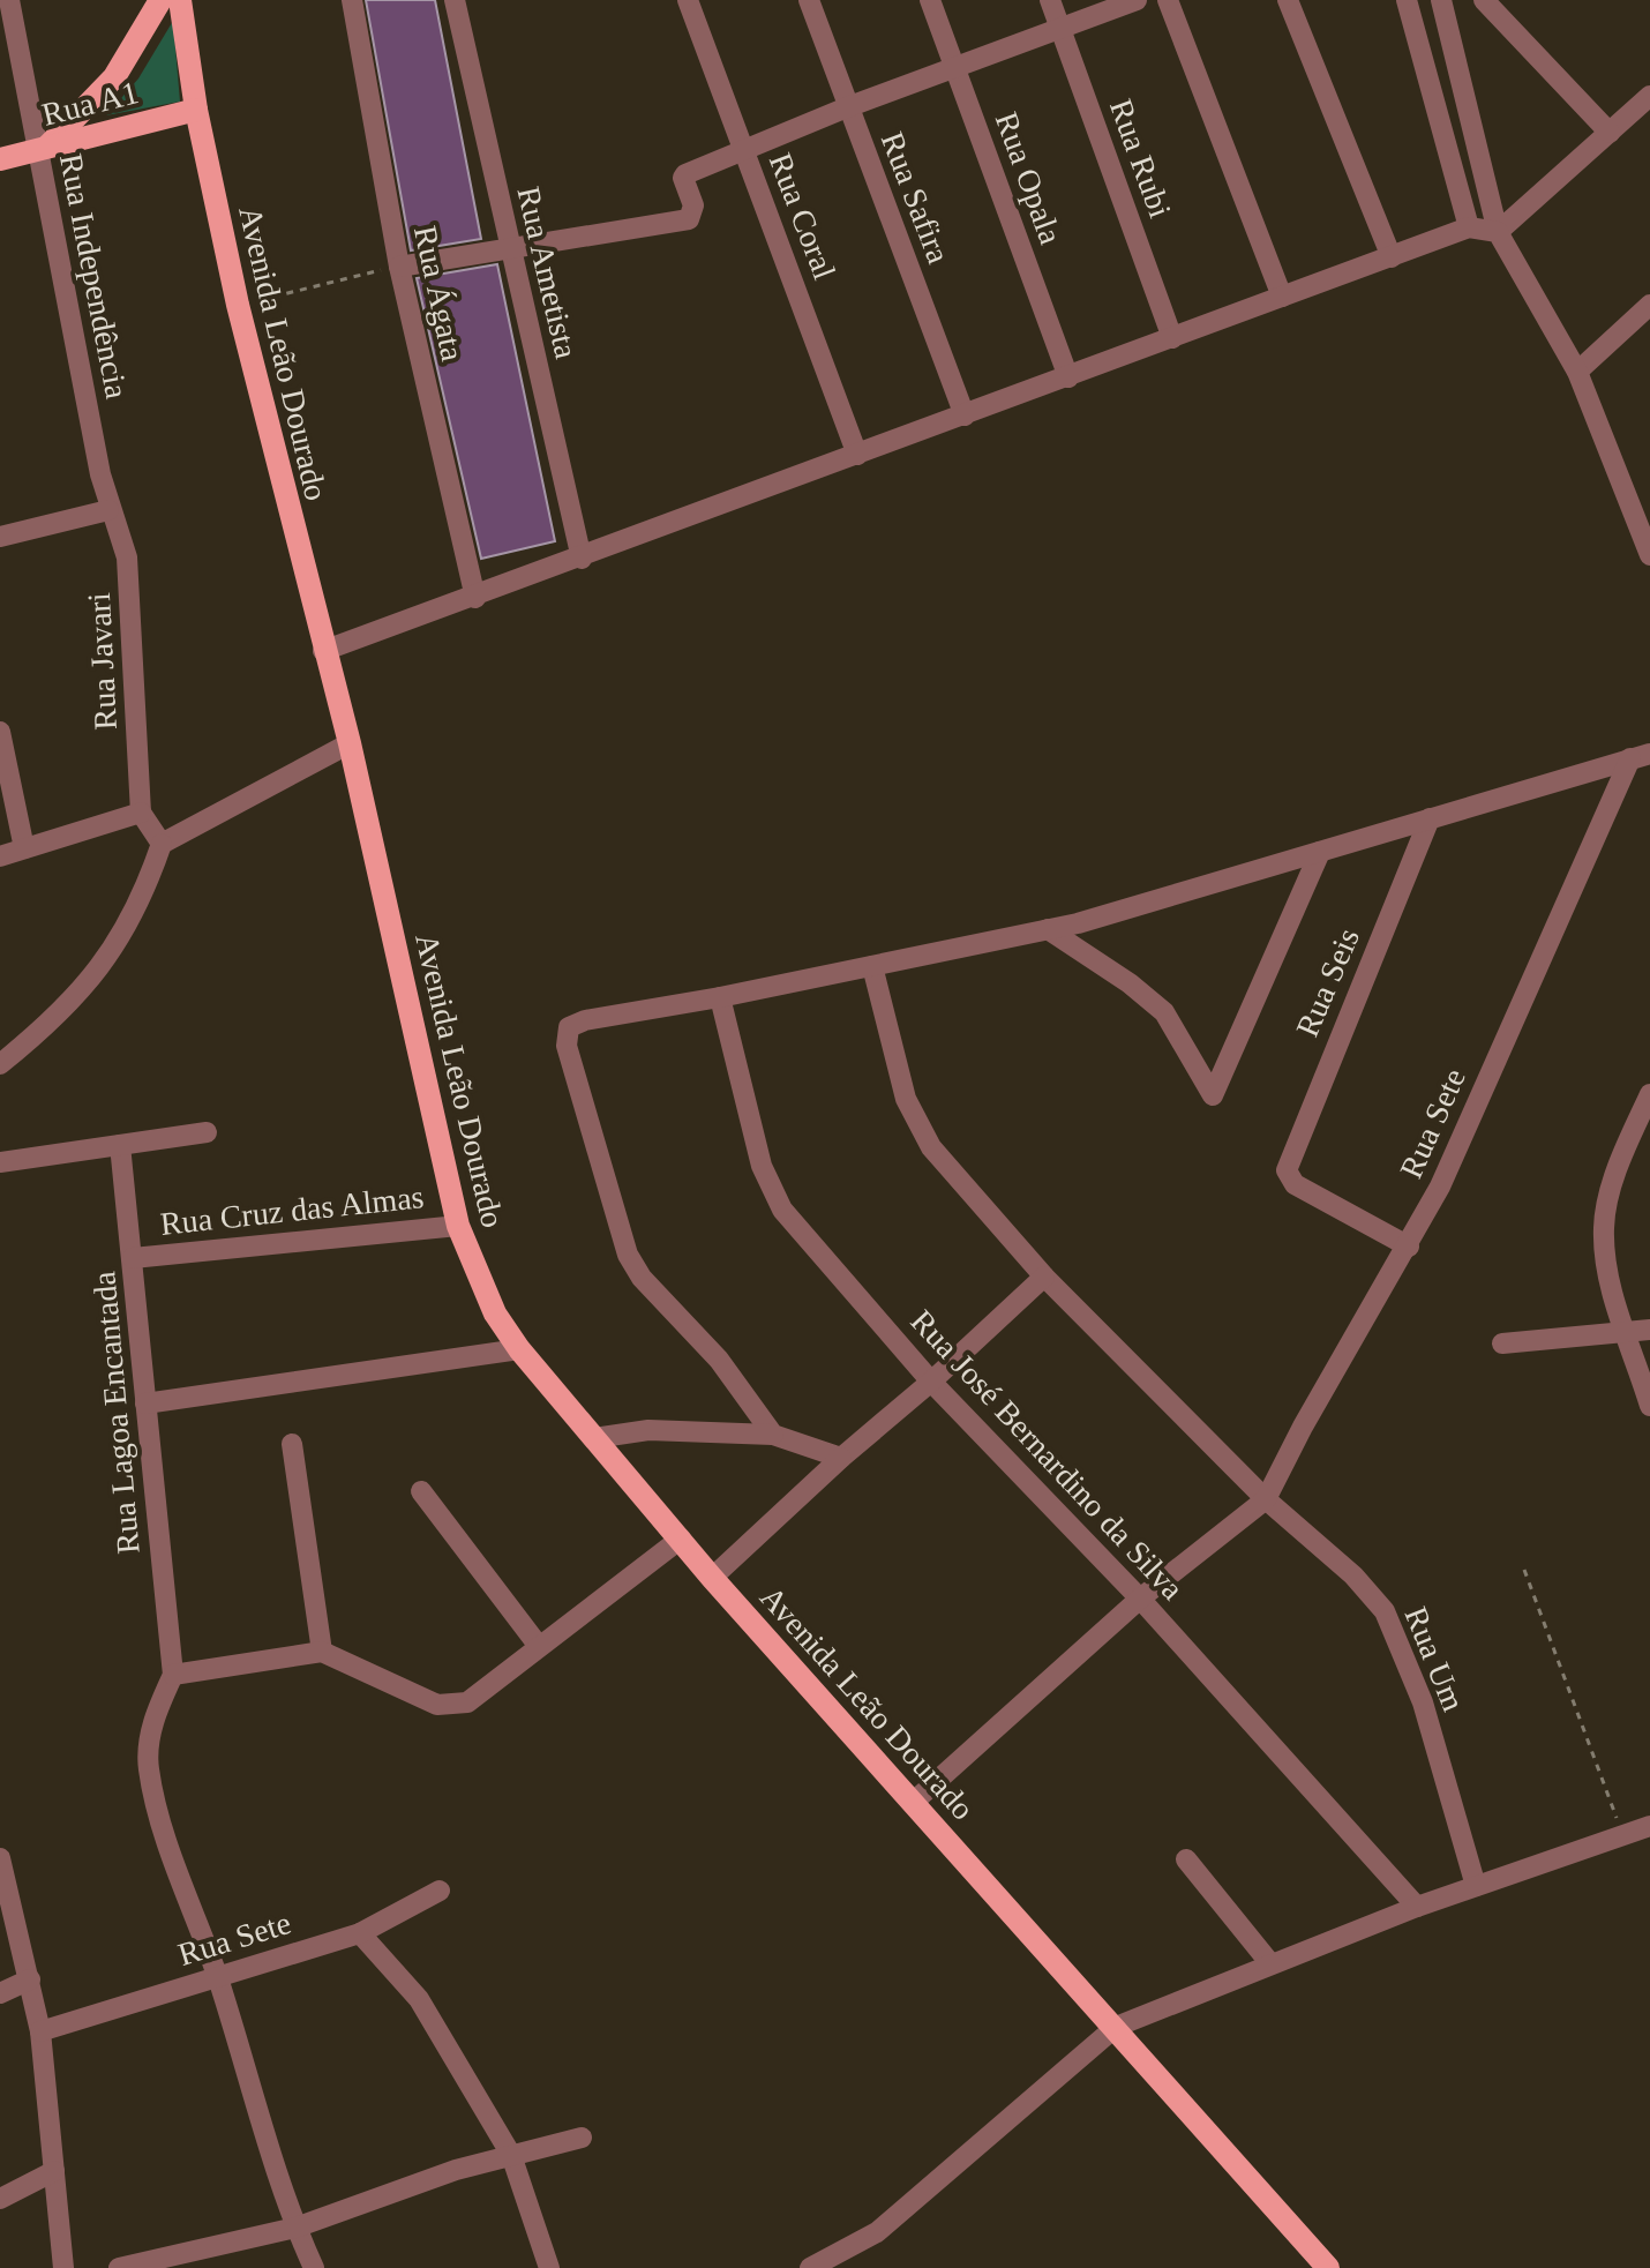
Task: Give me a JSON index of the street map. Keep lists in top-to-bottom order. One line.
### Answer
{"streets":{"main road":["Rua A1","Avenida Leão Dourado"],"street":["Rua Rubi","Rua Opala","Rua Safira","Rua Coral","Rua Ametista","Rua Independência","Rua Ágata","Rua Javari","Rua Seis","Rua Sete","Rua Cruz das Almas","Rua Lagoa Encantada","Rua José Bernardino da Silva","Rua Um"]},"crossings":[["Rua A1","Rua Independência"],["Rua A1","Avenida Leão Dourado"],["Rua Independência","Rua Javari"],["Avenida Leão Dourado","Rua Cruz das Almas"],["Rua Seis","Rua Sete"],["Rua Sete","Rua Um"],["Rua Cruz das Almas","Rua Lagoa Encantada"]]}
